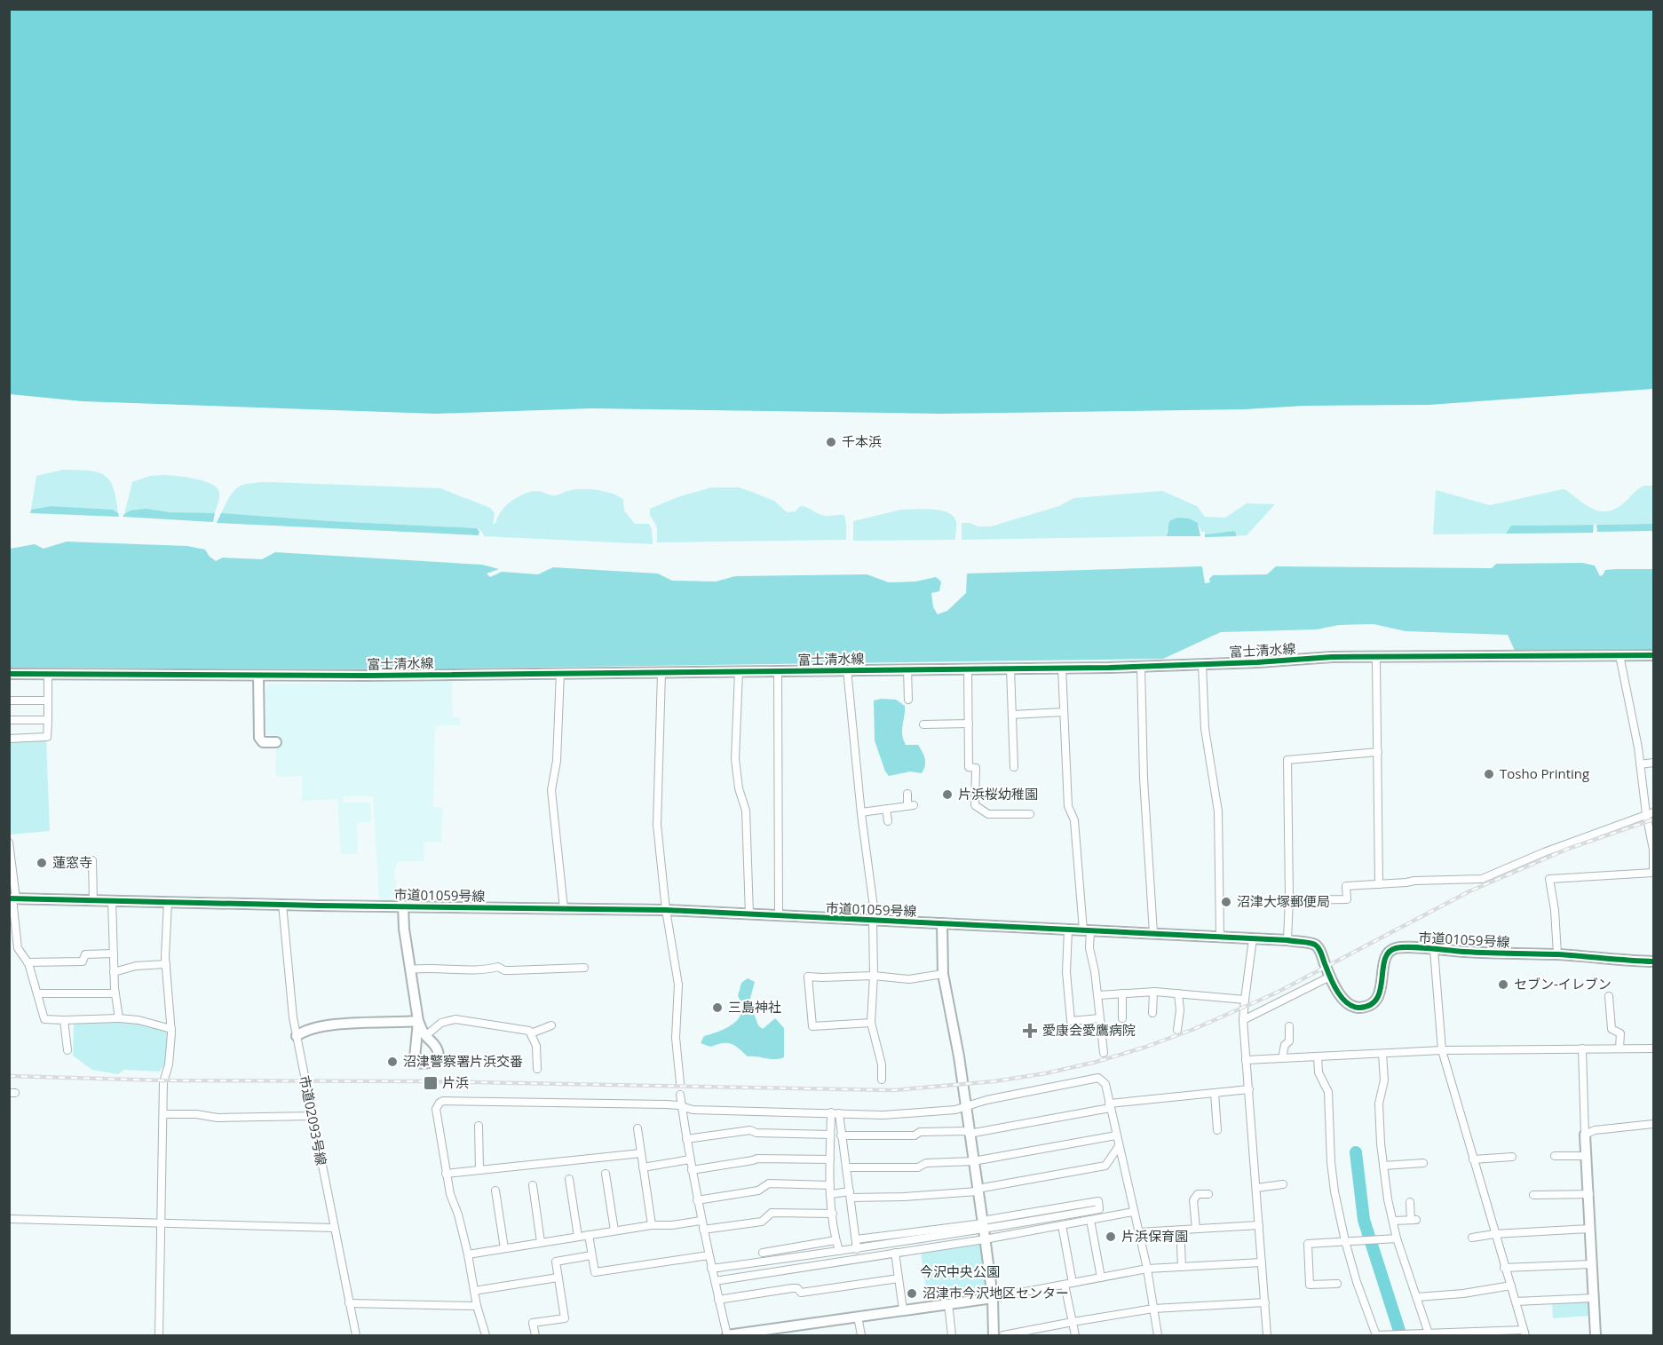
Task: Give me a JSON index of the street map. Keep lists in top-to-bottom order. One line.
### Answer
{"streets":{"street":["富士清水線","市道01059号線","市道02093号線"]},"crossings":[["市道01059号線","市道02093号線"]],"parks":["今沢中央公園"],"places":{"other":["千本浜","Tosho Printing","片浜桜幼稚園","蓮窓寺","沼津大塚郵便局","セブン-イレブン","三島神社","沼津警察署片浜交番","片浜保育園","沼津市今沢地区センター"],"health":["愛康会愛鷹病院"],"transit":["片浜"]}}
